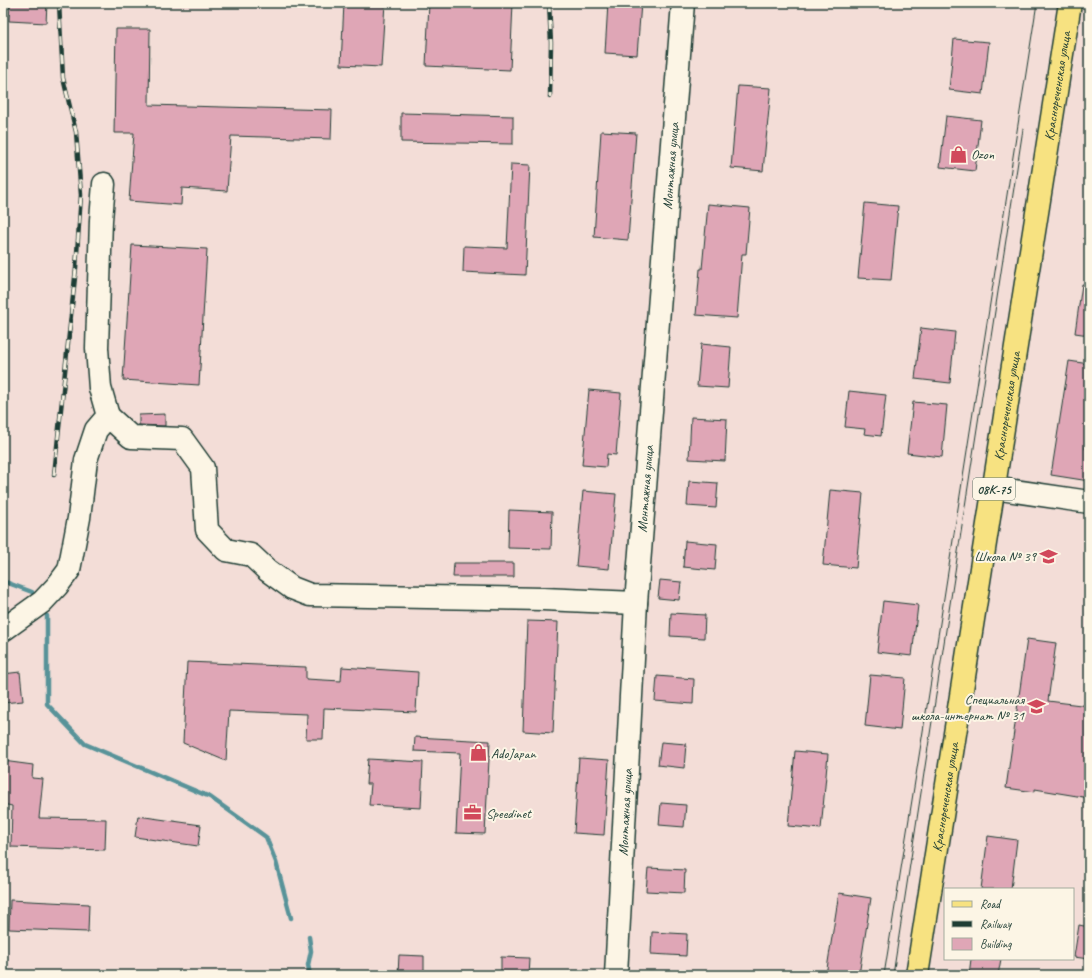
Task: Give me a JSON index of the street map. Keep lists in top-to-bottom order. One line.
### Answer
{"streets":{"main road":["Краснореченская улица","08К-75"],"street":["Монтажная улица"]},"places":{"shop":["Ozon","AdoJapan"],"school or university":["Школа № 39","Специальная школа-интернат № 31"],"office":["Speedinet"]},"legend":["Road","Railway","Building"]}
